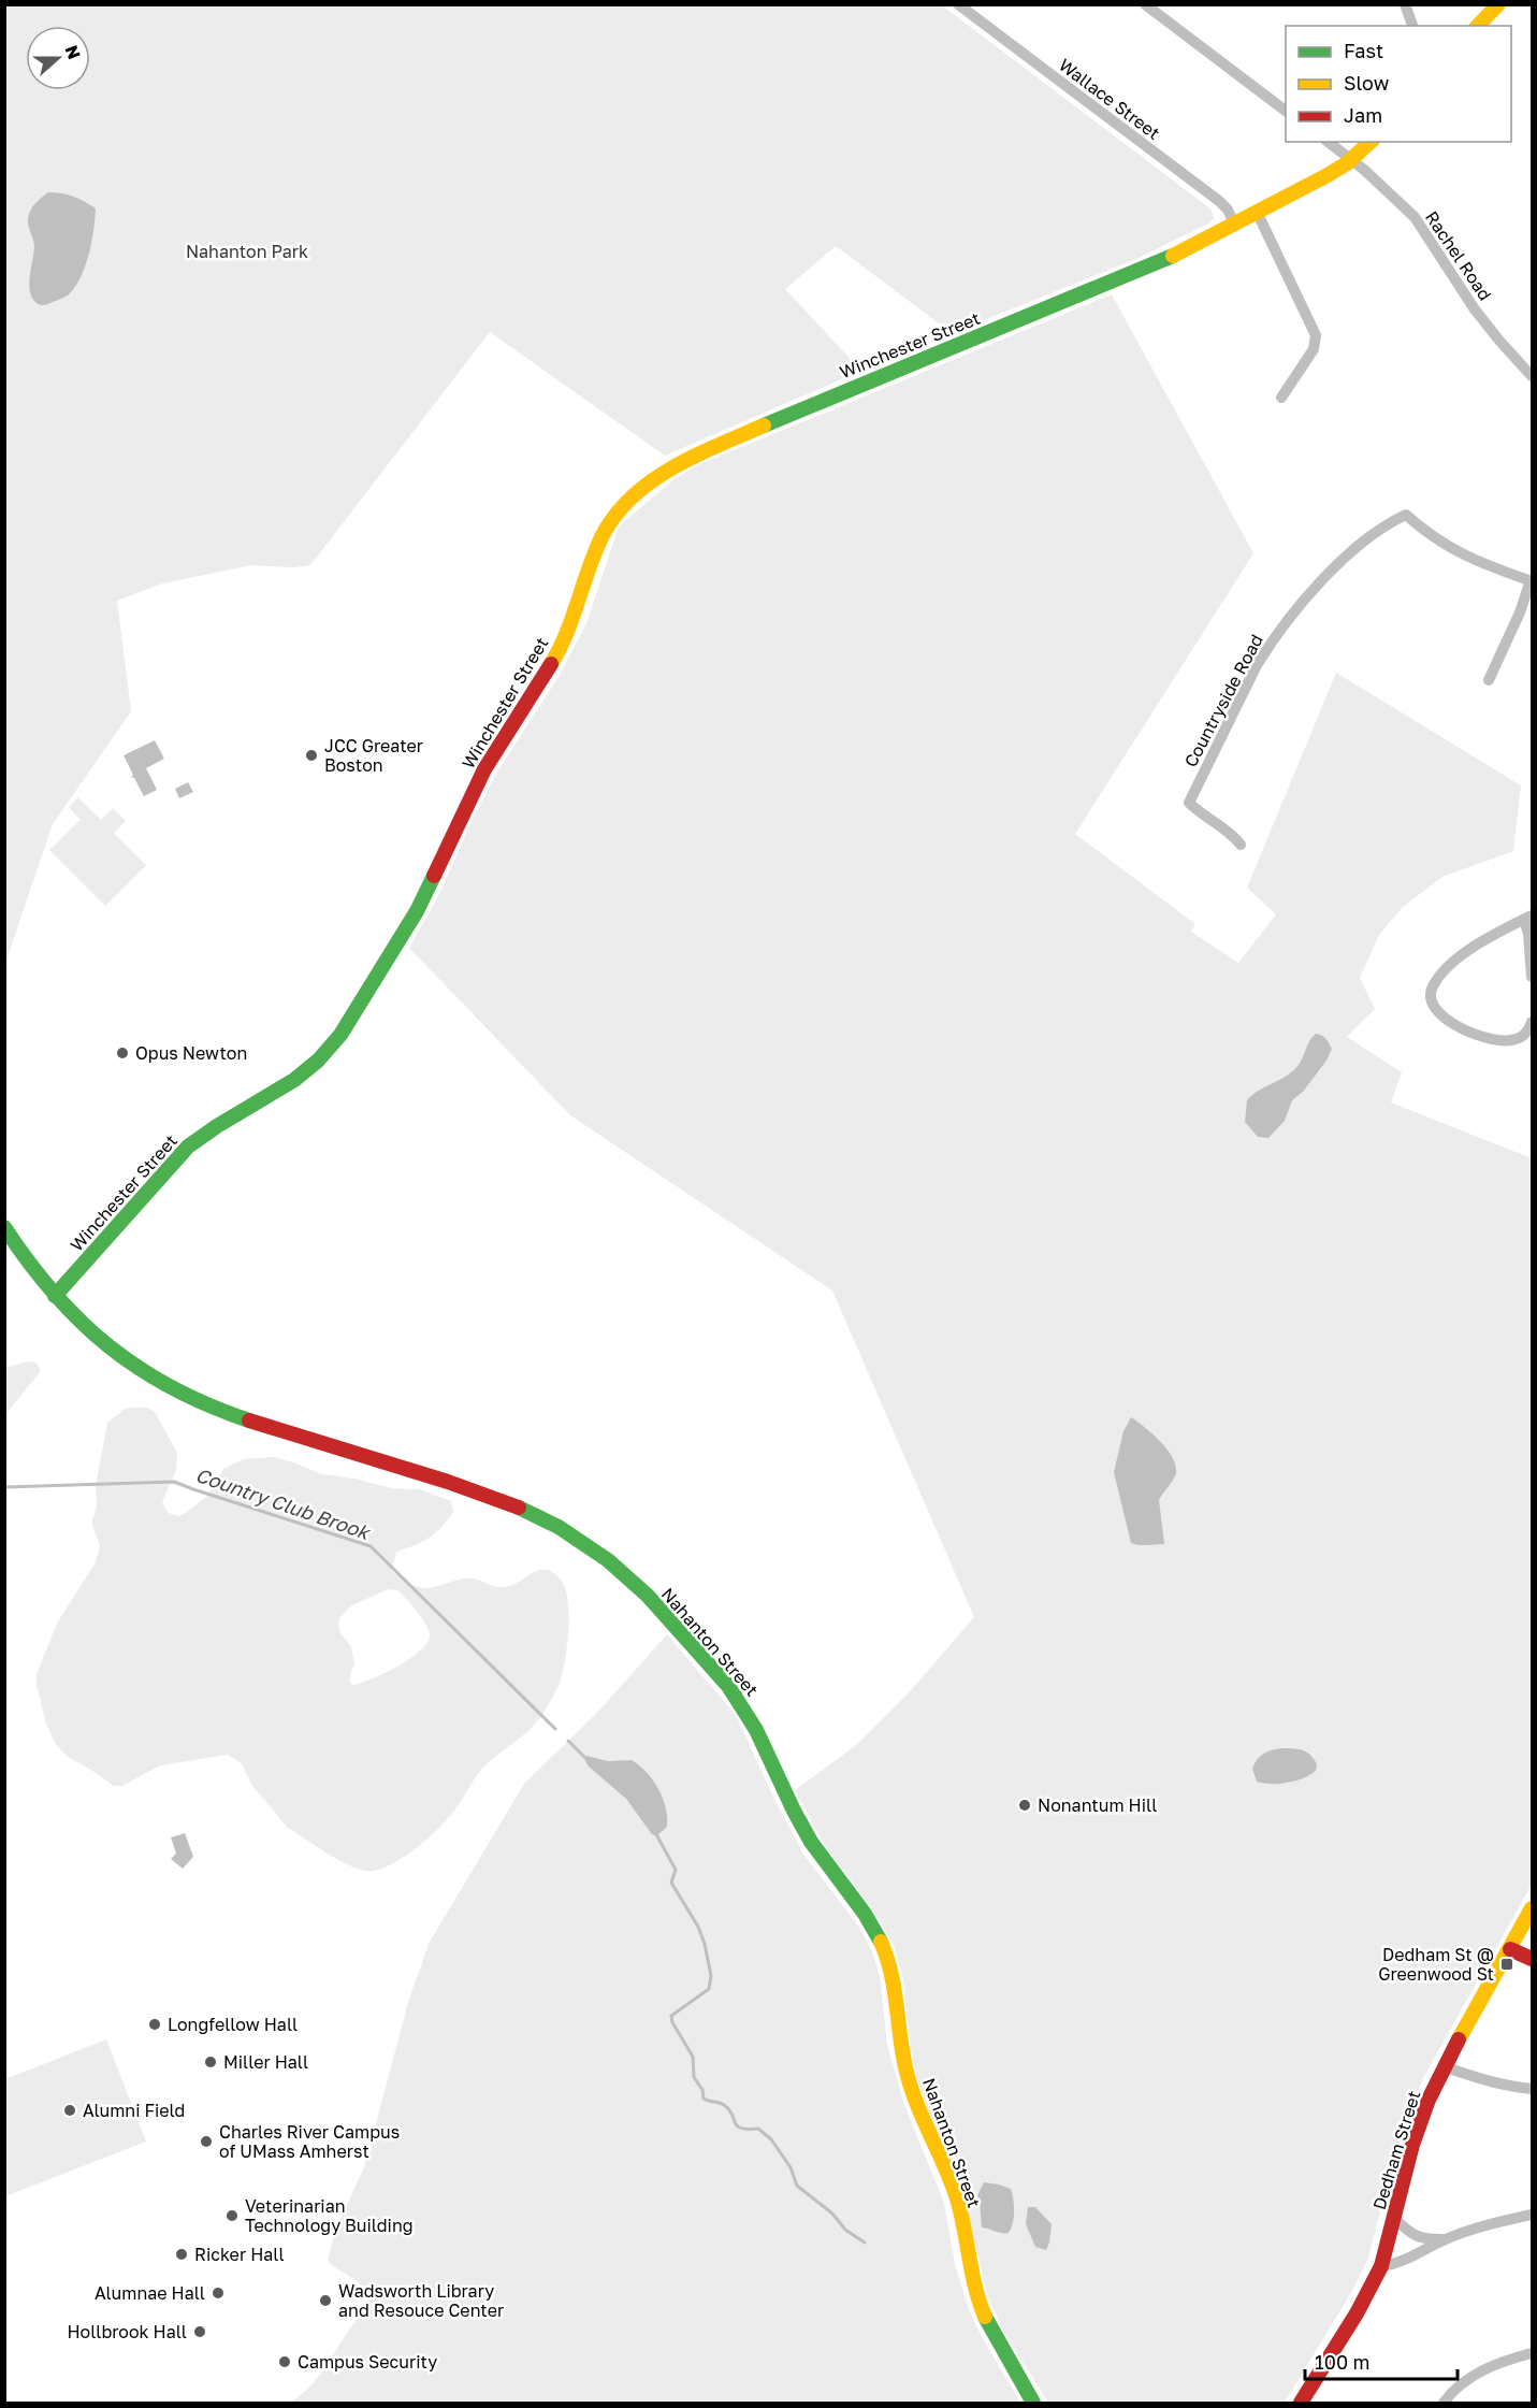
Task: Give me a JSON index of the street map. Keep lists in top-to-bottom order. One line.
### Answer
{"streets":{"main road":["Winchester Street","Nahanton Street","Dedham Street"],"street":["Wallace Street","Rachel Road","Countryside Road"]},"crossings":[["Wallace Street","Winchester Street"],["Rachel Road","Winchester Street"],["Winchester Street","Nahanton Street"]],"water":["Country Club Brook"],"parks":["Nahanton Park"],"places":{"other":["JCC Greater Boston","Opus Newton","Nonantum Hill","Longfellow Hall","Miller Hall","Alumni Field","Charles River Campus of UMass Amherst","Veterinarian Technology Building","Ricker Hall","Alumnae Hall","Wadsworth Library and Resouce Center","Hollbrook Hall","Campus Security"],"transit":["Dedham St @ Greenwood St"]},"legend":["Fast","Slow","Jam"],"scale_bar":"100 m","north":"right"}
